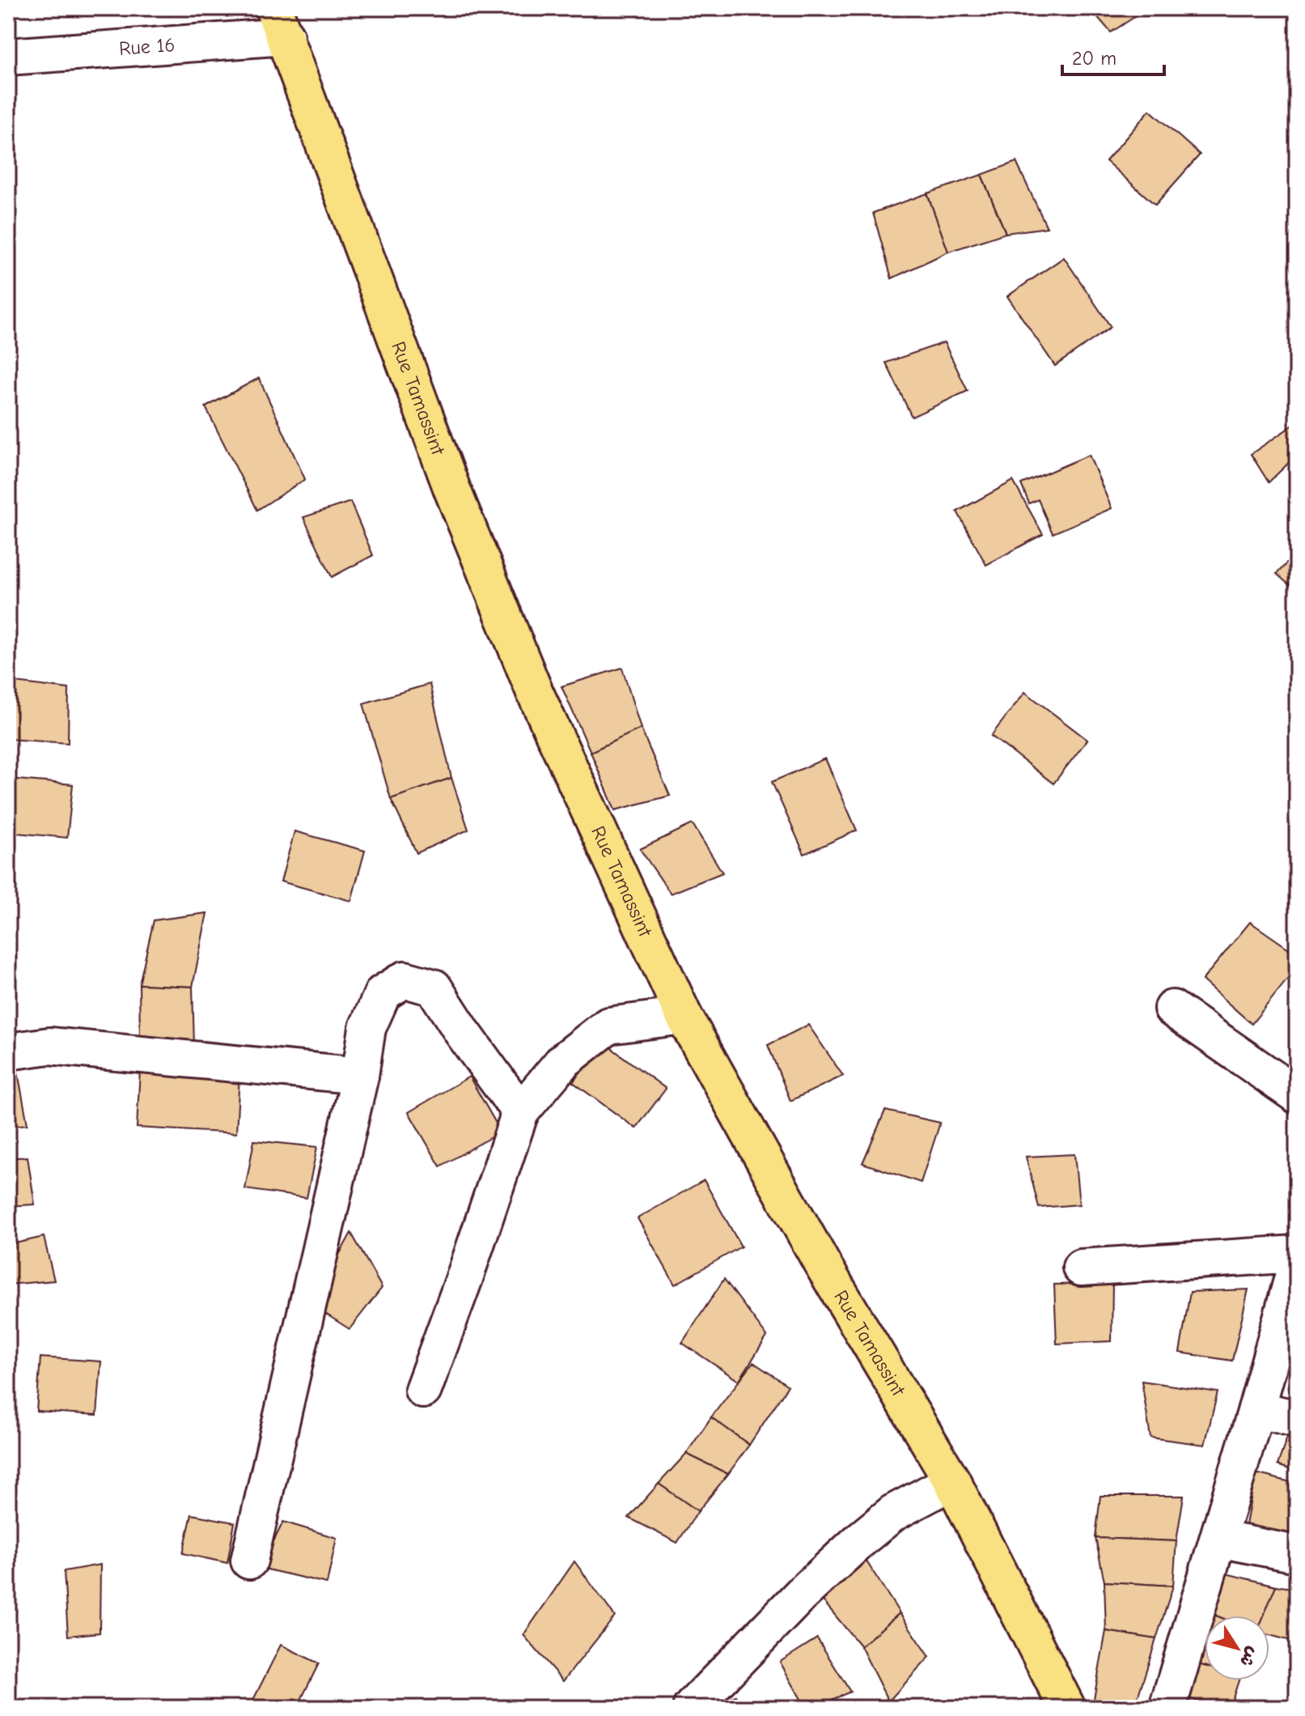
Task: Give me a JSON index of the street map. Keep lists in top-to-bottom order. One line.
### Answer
{"streets":{"main road":["Rue Tamassint"],"street":["Rue 16"]},"crossings":[["Rue 16","Rue Tamassint"]],"scale_bar":"20 m","north":"bottom right"}
